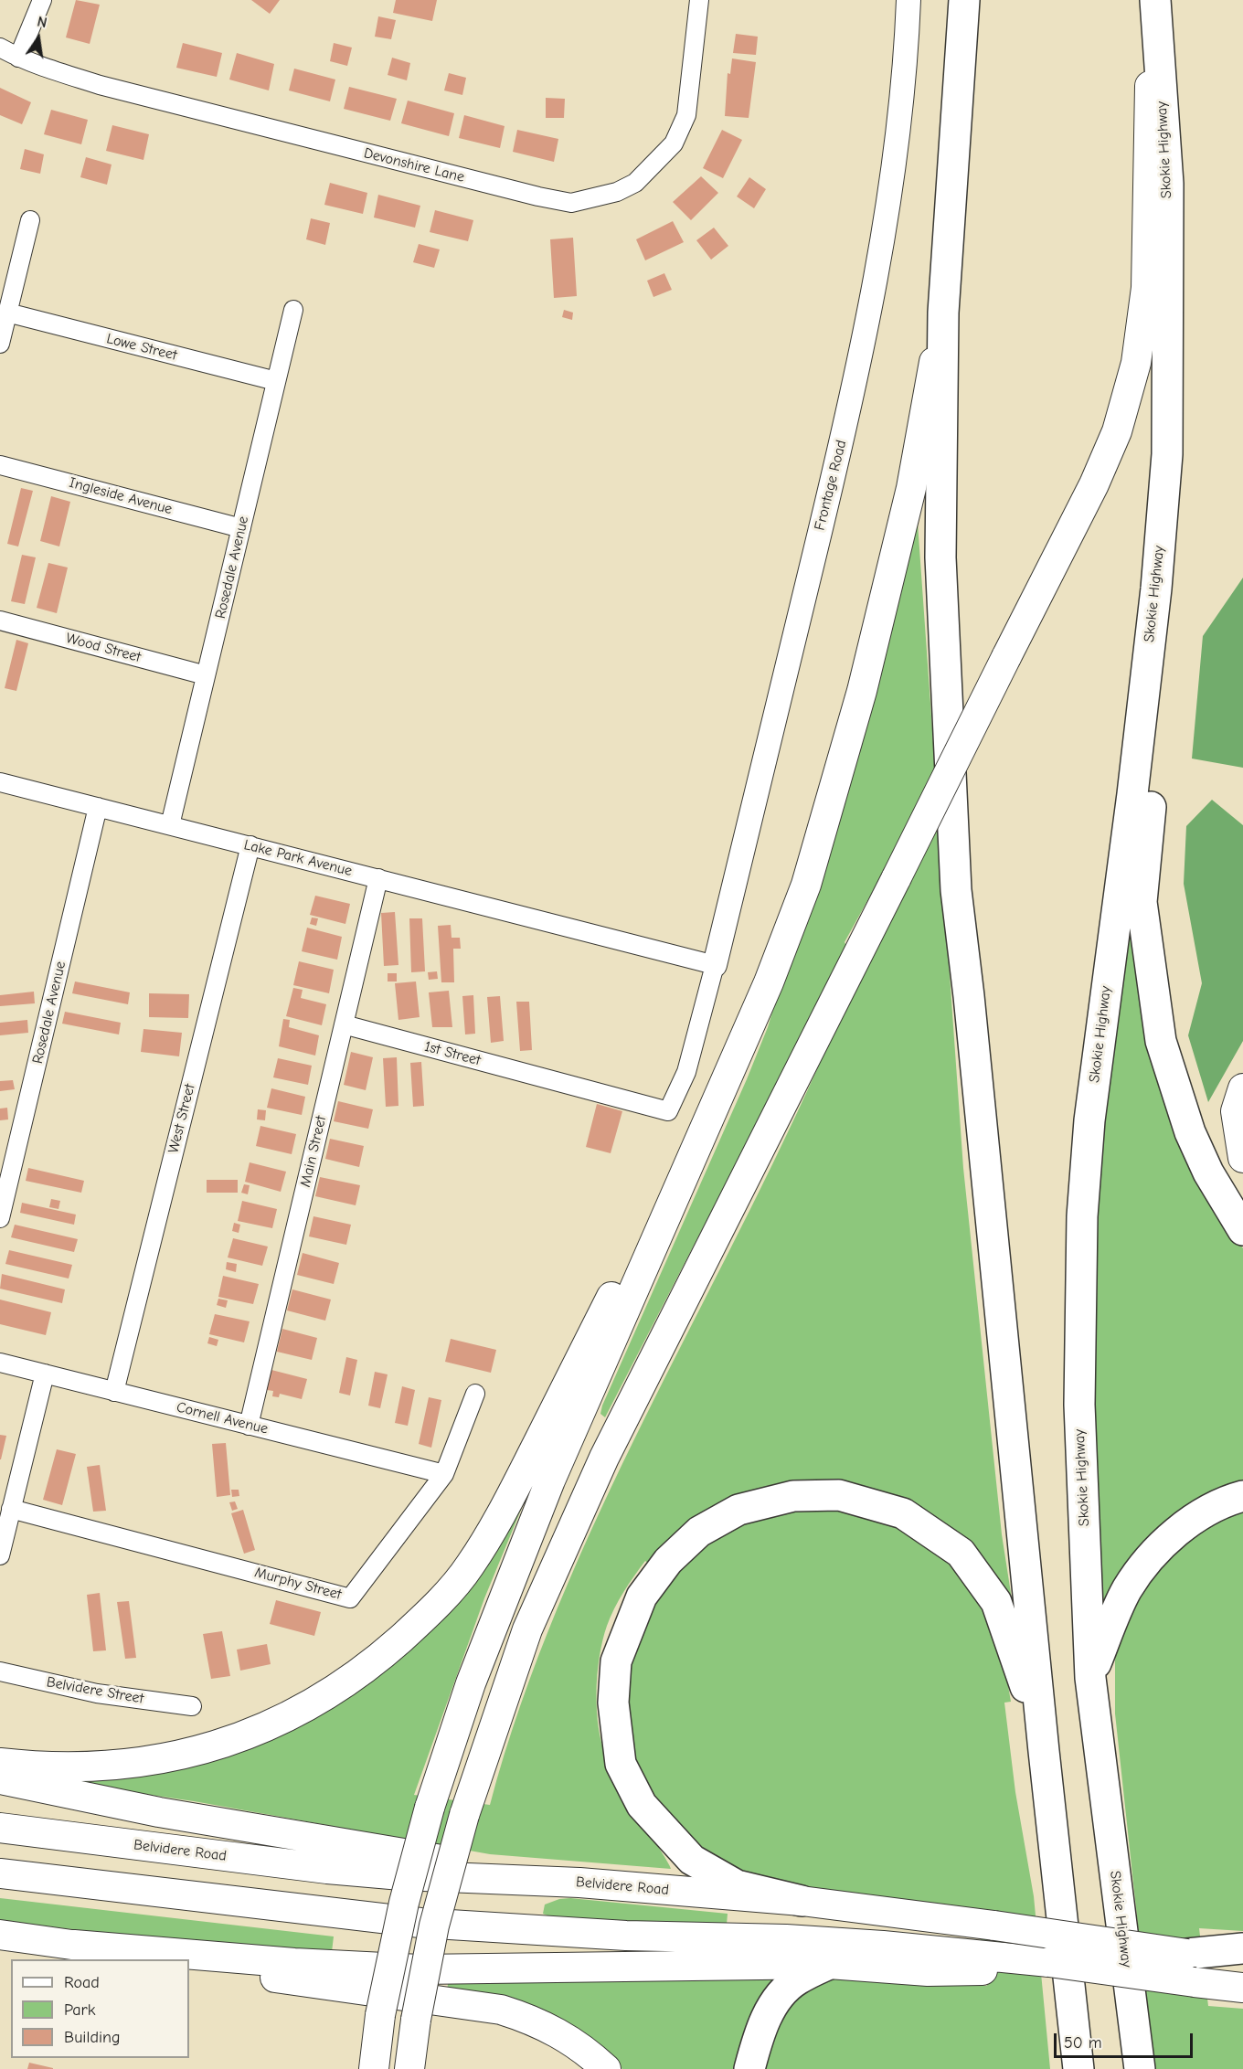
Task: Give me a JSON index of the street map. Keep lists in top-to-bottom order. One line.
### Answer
{"streets":{"highway":["Skokie Highway"],"main road":["Belvidere Road"],"street":["Devonshire Lane","Lowe Street","Frontage Road","Ingleside Avenue","Rosedale Avenue","Wood Street","Lake Park Avenue","1st Street","West Street","Main Street","Cornell Avenue","Murphy Street","Belvidere Street"]},"crossings":[["Lowe Street","Rosedale Avenue"],["Frontage Road","Lake Park Avenue"],["Frontage Road","1st Street"],["Ingleside Avenue","Rosedale Avenue"],["Rosedale Avenue","Wood Street"],["Rosedale Avenue","Lake Park Avenue"],["Lake Park Avenue","1st Street"],["Lake Park Avenue","West Street"],["Lake Park Avenue","Main Street"],["1st Street","Main Street"],["West Street","Cornell Avenue"],["Main Street","Cornell Avenue"],["Cornell Avenue","Murphy Street"]],"legend":["Road","Park","Building"],"scale_bar":"50 m","north":"top"}
